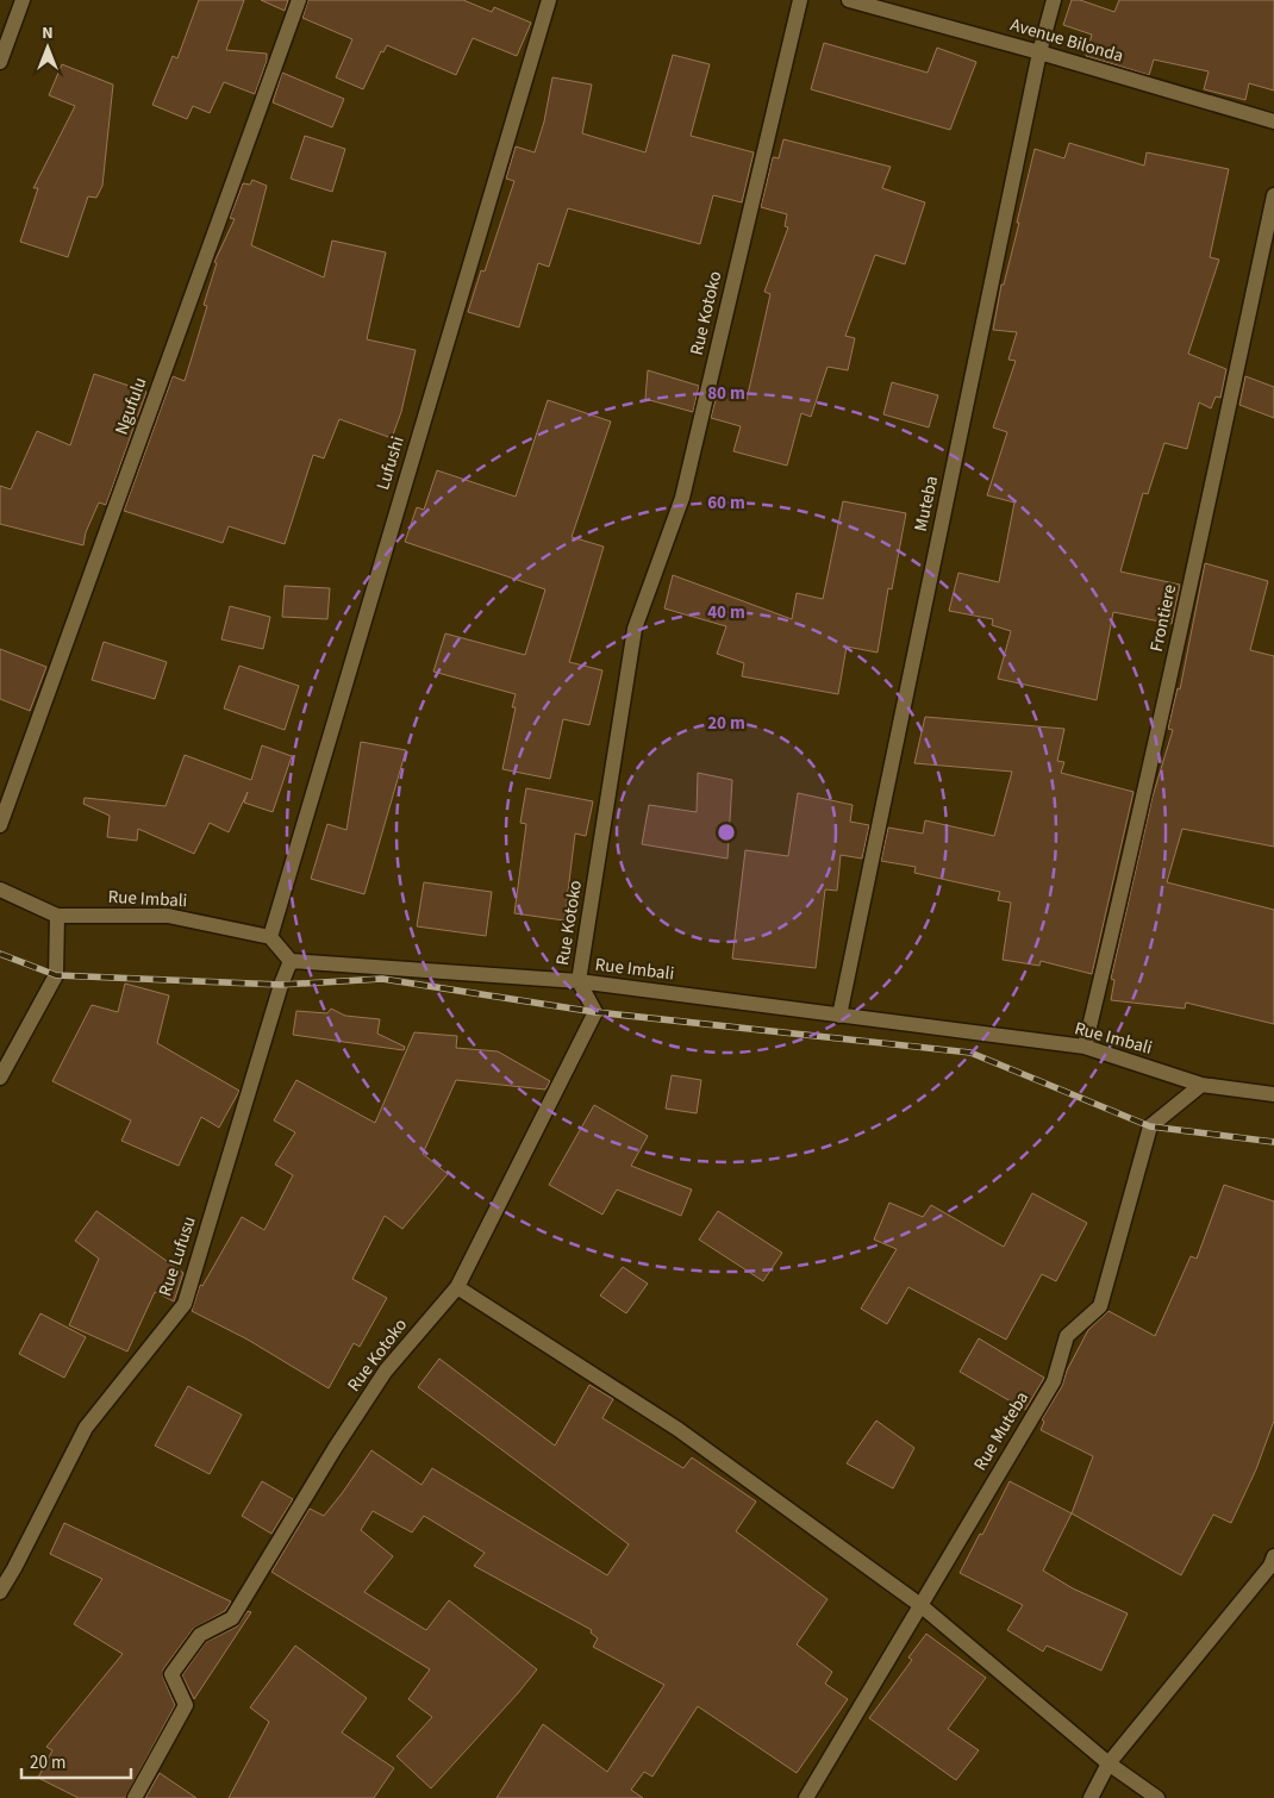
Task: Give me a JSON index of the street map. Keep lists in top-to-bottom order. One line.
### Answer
{"streets":{"street":["Avenue Bilonda","Rue Kotoko","Ngufulu","Lufushi","Muteba","Frontiere","Rue Imbali","Rue Lufusu","Rue Muteba"]},"crossings":[["Avenue Bilonda","Muteba"],["Rue Kotoko","Rue Imbali"],["Lufushi","Rue Imbali"],["Muteba","Rue Imbali"],["Frontiere","Rue Imbali"],["Rue Imbali","Rue Lufusu"],["Rue Imbali","Rue Muteba"]],"scale_bar":"20 m","north":"top","rings":["80 m","60 m","40 m","20 m"]}
